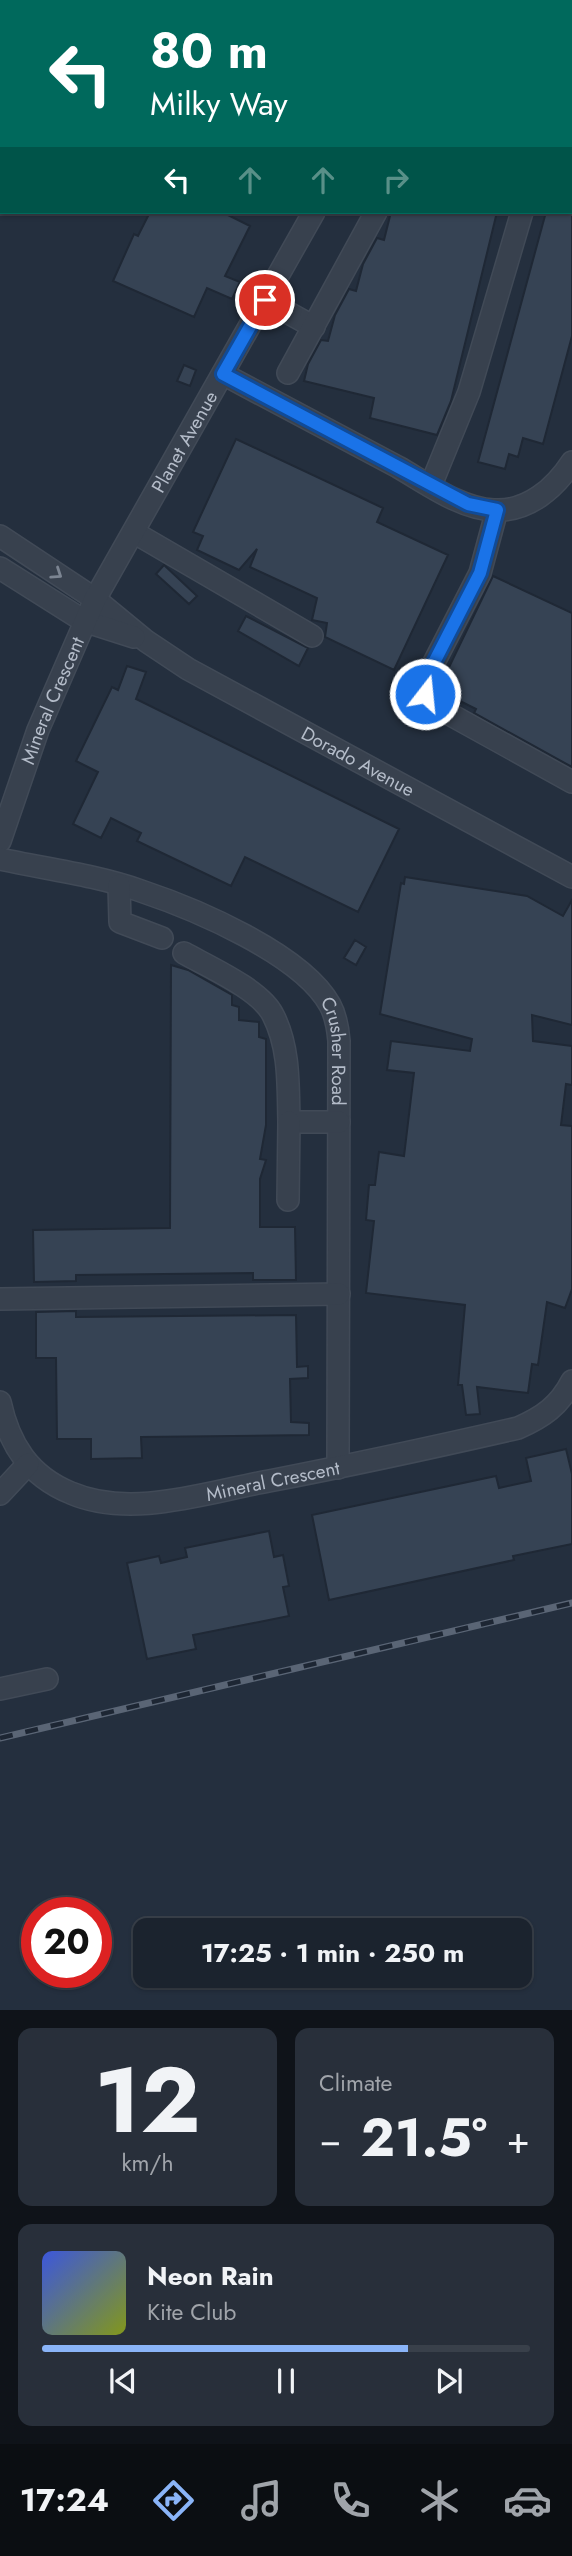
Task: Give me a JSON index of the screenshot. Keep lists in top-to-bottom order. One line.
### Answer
{"streets":{"street":["Planet Avenue","Mineral Crescent","Dorado Avenue","Crusher Road"]},"crossings":[["Planet Avenue","Mineral Crescent"],["Planet Avenue","Dorado Avenue"],["Mineral Crescent","Dorado Avenue"],["Mineral Crescent","Crusher Road"]],"page":{"turn":["80 m","Milky Way"],"limit":"20","trip":"17:25 · 1 min · 250 m","tile":[["12","km/h"],"Climate"],"heat":["−","21.5°","+"],"song":["Neon Rain","Kite Club"],"tabs":"17:24"}}
